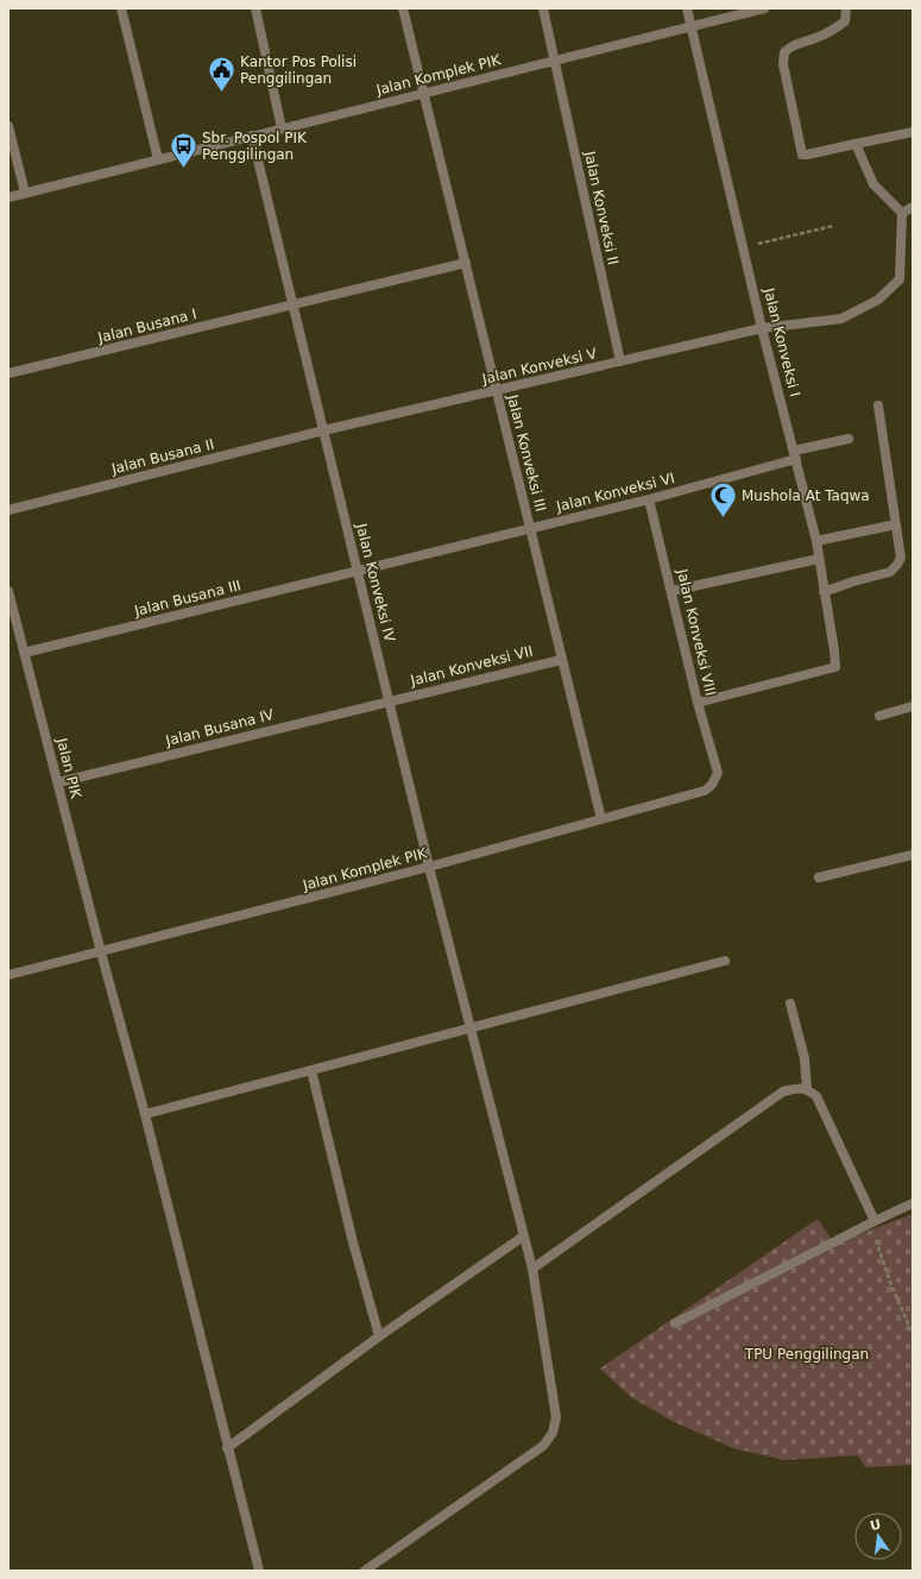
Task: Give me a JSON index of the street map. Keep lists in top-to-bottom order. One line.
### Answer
{"streets":{"street":["Jalan Komplek PIK","Jalan Konveksi II","Jalan Busana I","Jalan Konveksi I","Jalan Konveksi V","Jalan Konveksi III","Jalan Busana II","Jalan Konveksi VI","Jalan Konveksi IV","Jalan Busana III","Jalan Konveksi VIII","Jalan Konveksi VII","Jalan Busana IV","Jalan PIK"]},"crossings":[["Jalan Komplek PIK","Jalan Konveksi II"],["Jalan Komplek PIK","Jalan Konveksi I"],["Jalan Komplek PIK","Jalan Konveksi III"],["Jalan Komplek PIK","Jalan Konveksi IV"],["Jalan Komplek PIK","Jalan Konveksi VIII"],["Jalan Komplek PIK","Jalan PIK"],["Jalan Konveksi II","Jalan Konveksi V"],["Jalan Busana I","Jalan Konveksi IV"],["Jalan Konveksi I","Jalan Konveksi V"],["Jalan Konveksi I","Jalan Konveksi VI"],["Jalan Konveksi I","Jalan Konveksi VIII"],["Jalan Konveksi V","Jalan Konveksi III"],["Jalan Konveksi V","Jalan Busana II"],["Jalan Konveksi V","Jalan Konveksi IV"],["Jalan Konveksi III","Jalan Konveksi VI"],["Jalan Konveksi III","Jalan Konveksi VII"],["Jalan Busana II","Jalan Konveksi IV"],["Jalan Konveksi VI","Jalan Konveksi IV"],["Jalan Konveksi VI","Jalan Busana III"],["Jalan Konveksi VI","Jalan Konveksi VIII"],["Jalan Konveksi IV","Jalan Busana III"],["Jalan Konveksi IV","Jalan Konveksi VII"],["Jalan Konveksi IV","Jalan Busana IV"],["Jalan Busana III","Jalan PIK"],["Jalan Konveksi VII","Jalan Busana IV"],["Jalan Busana IV","Jalan PIK"]],"parks":["TPU Penggilingan"],"places":{"public building":["Kantor Pos Polisi Penggilingan"],"bus stop":["Sbr. Pospol PIK Penggilingan"],"mosque":["Mushola At Taqwa"]},"north":"top"}
